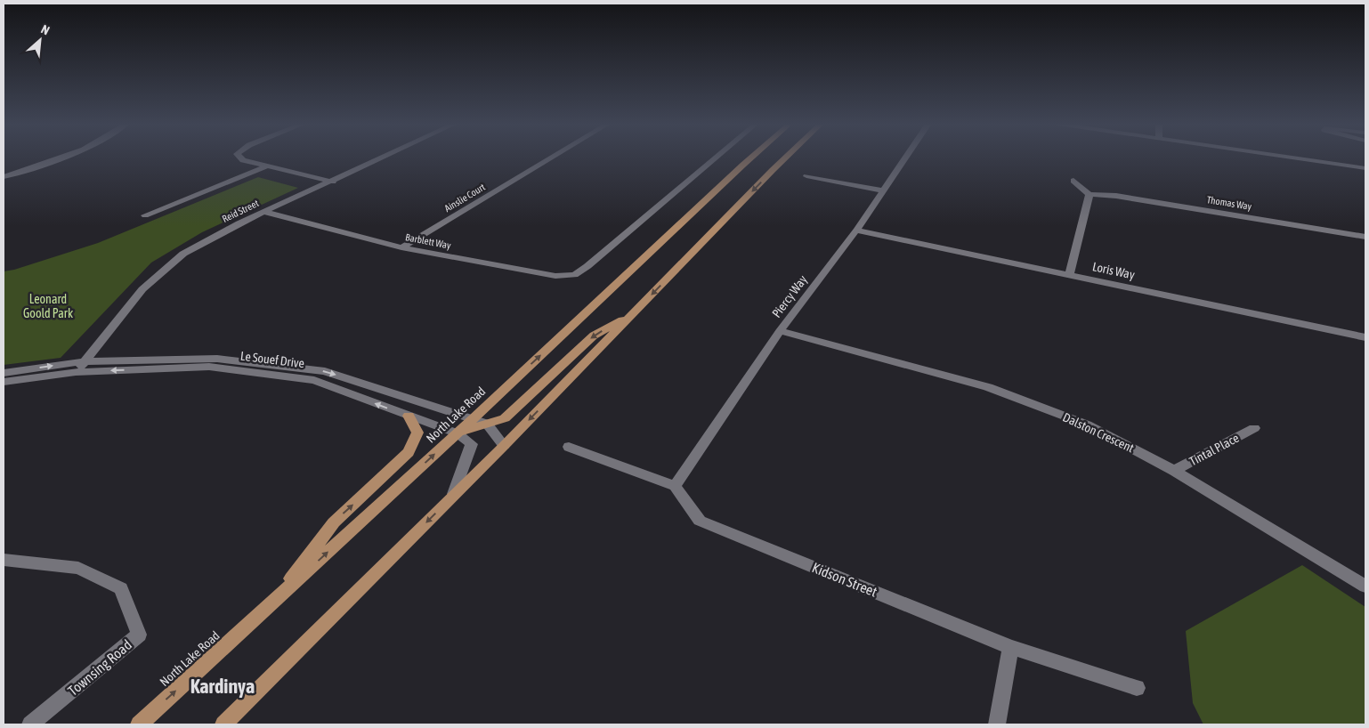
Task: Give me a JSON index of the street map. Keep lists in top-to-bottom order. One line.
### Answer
{"streets":{"main road":["North Lake Road"],"street":["Ainslie Court","Thomas Way","Reid Street","Barblett Way","Loris Way","Piercy Way","Le Souef Drive","Dalston Crescent","Tintal Place","Kidson Street","Townsing Road"]},"crossings":[["Ainslie Court","Barblett Way"],["Reid Street","Barblett Way"],["Reid Street","Le Souef Drive"],["Loris Way","Piercy Way"],["Piercy Way","Dalston Crescent"],["Piercy Way","Kidson Street"],["Le Souef Drive","North Lake Road"],["Dalston Crescent","Tintal Place"]],"districts":["Kardinya"],"parks":["Leonard Goold Park"],"north":"top right"}
